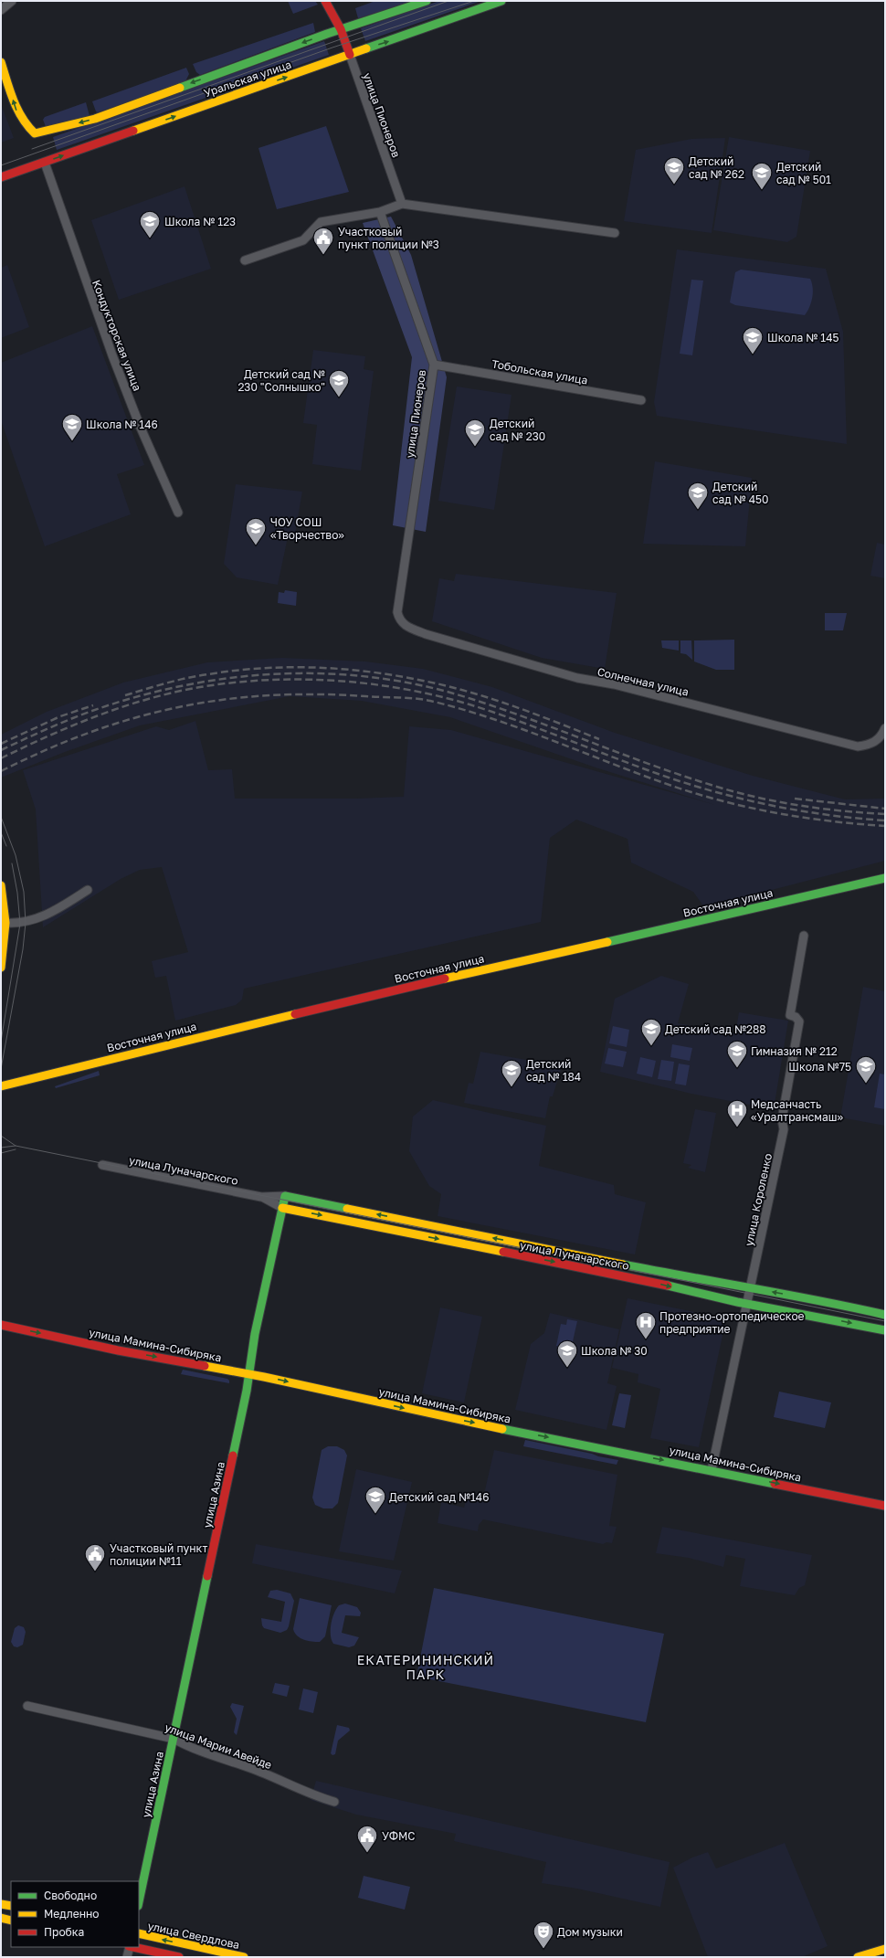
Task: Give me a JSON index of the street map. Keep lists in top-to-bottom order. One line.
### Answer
{"streets":{"main road":["Уральская улица","Восточная улица","улица Луначарского","улица Мамина-Сибиряка","улица Азина","улица Свердлова"],"street":["улица Пионеров","Кондукторская улица","Тобольская улица","Солнечная улица","улица Короленко","улица Марии Авейде"]},"crossings":[["Уральская улица","улица Пионеров"],["Уральская улица","Кондукторская улица"],["улица Пионеров","Тобольская улица"],["улица Пионеров","Солнечная улица"],["улица Луначарского","улица Короленко"],["улица Луначарского","улица Азина"],["улица Короленко","улица Мамина-Сибиряка"],["улица Мамина-Сибиряка","улица Азина"],["улица Азина","улица Марии Авейде"]],"one_way":["улица Мамина-Сибиряка"],"districts":["ЕКАТЕРИНИНСКИЙ ПАРК"],"places":{"school or university":["Детский сад № 262","Детский сад № 501","Школа № 123","Школа № 145","Детский сад № 230 \"Солнышко\"","Школа № 146","Детский сад № 230","Детский сад № 450","ЧОУ СОШ «Творчество»","Детский сад №288","Гимназия № 212","Школа №75","Детский сад № 184","Школа № 30","Детский сад №146"],"public building":["Участковый пункт полиции №3","Участковый пункт полиции №11","УФМС"],"hospital":["Медсанчасть «Уралтрансмаш»","Протезно-ортопедическое предприятие"],"theatre":["Дом музыки"]},"legend":["Свободно","Медленно","Пробка"]}
